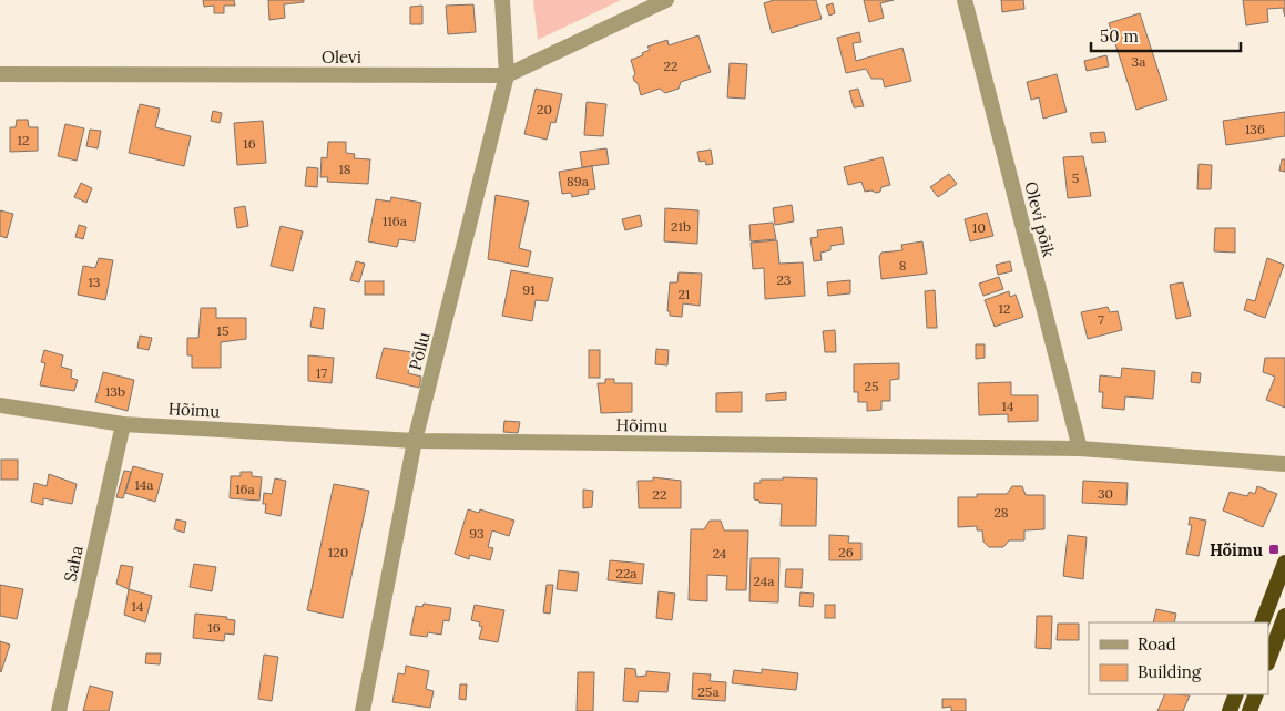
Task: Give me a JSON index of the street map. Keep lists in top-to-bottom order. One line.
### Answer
{"streets":{"street":["Olevi","Olevi põik","Põllu","Hõimu","Saha"]},"crossings":[["Olevi","Põllu"],["Olevi põik","Hõimu"],["Põllu","Hõimu"],["Hõimu","Saha"]],"places":{"transit":["Hõimu"]},"house_numbers":["3a","22","20","136","12","16","18","5","89a","116a","21b","10","8","23","13","91","21","12","7","15","17","25","13b","14","14a","16a","30","22","28","93","120","26","24","22a","24a","14","16","25a"],"legend":["Road","Building"],"scale_bar":"50 m"}
